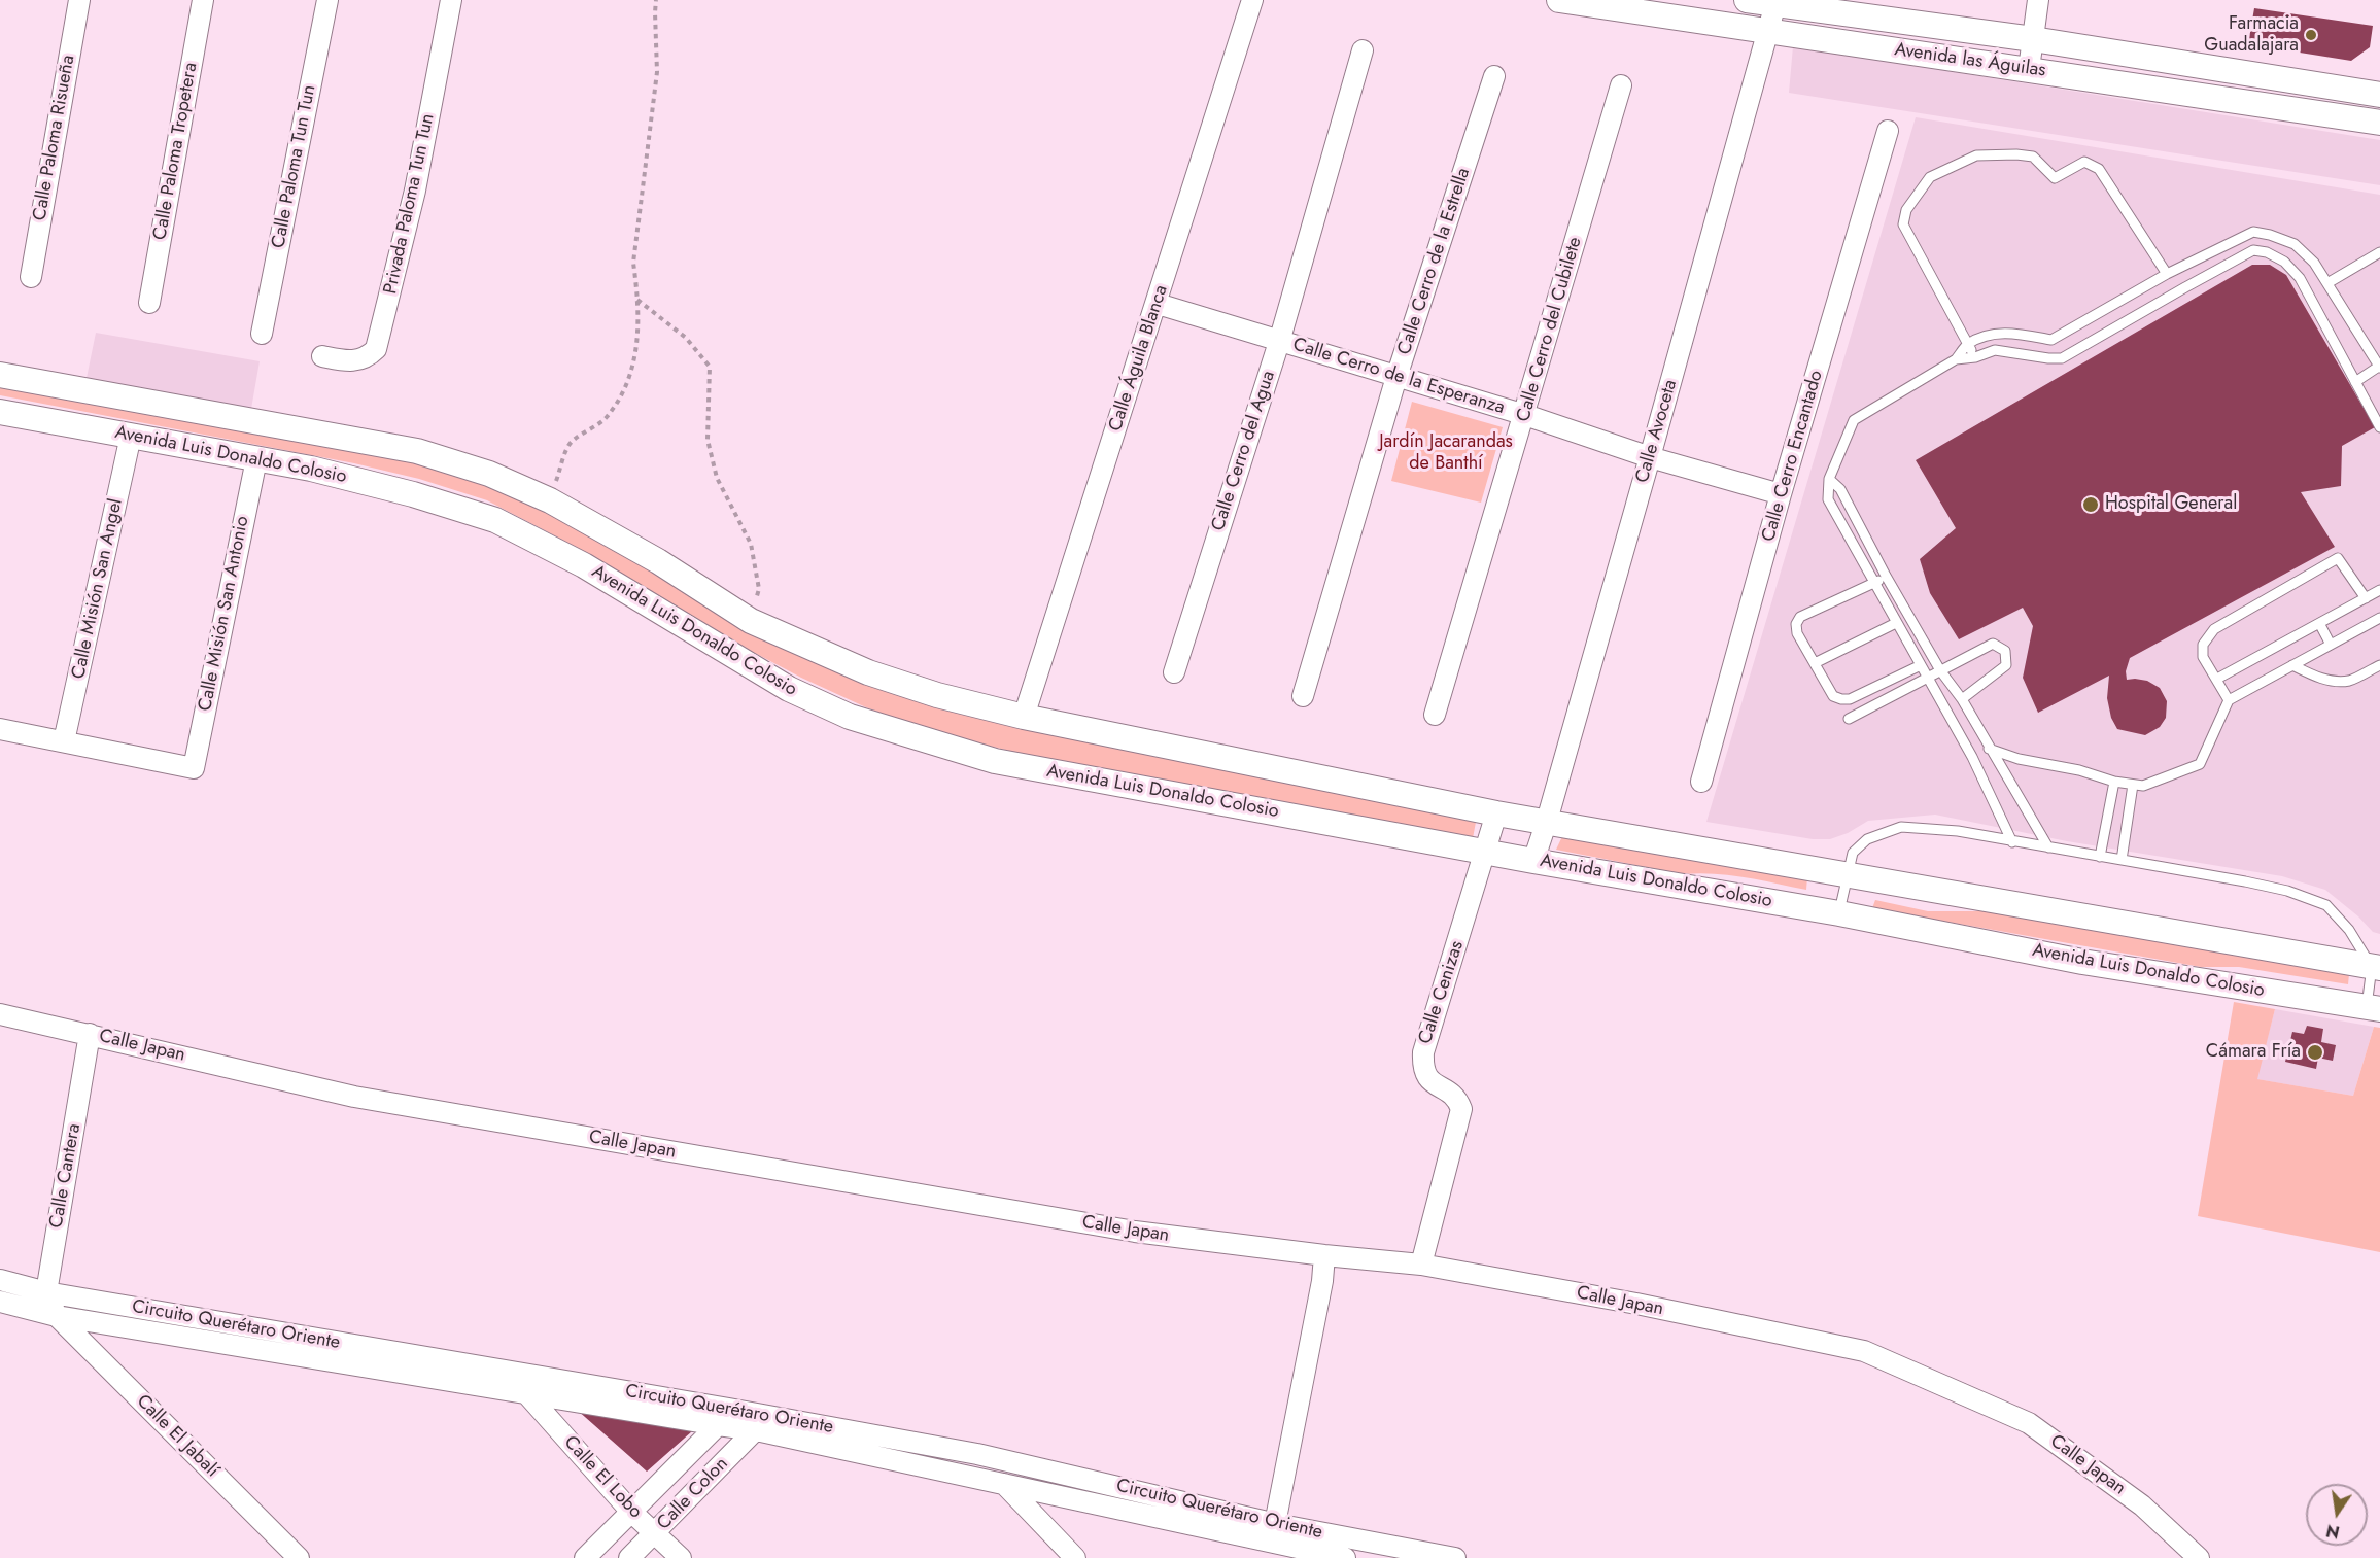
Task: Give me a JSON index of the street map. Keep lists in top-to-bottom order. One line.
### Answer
{"streets":{"street":["Avenida las Águilas","Calle Paloma Risueña","Calle Paloma Tropetera","Calle Paloma Tun Tun","Privada Paloma Tun Tun","Calle Cerro de la Estrella","Calle Cerro del Cubilete","Calle Águila Blanca","Calle Cerro de la Esperanza","Calle Avoceta","Calle Cerro del Agua","Avenida Luis Donaldo Colosio","Calle Cerro Encantado","Calle Misión San Angel","Calle Misión San Antonio","Calle Cenizas","Calle Japan","Calle Cantera","Circuito Querétaro Oriente","Calle El Jabalí","Calle El Lobo","Calle Colon"]},"crossings":[["Avenida las Águilas","Calle Avoceta"],["Calle Cerro de la Estrella","Calle Cerro de la Esperanza"],["Calle Cerro del Cubilete","Calle Cerro de la Esperanza"],["Calle Águila Blanca","Calle Cerro de la Esperanza"],["Calle Águila Blanca","Avenida Luis Donaldo Colosio"],["Calle Cerro de la Esperanza","Calle Avoceta"],["Calle Cerro de la Esperanza","Calle Cerro del Agua"],["Calle Cerro de la Esperanza","Calle Cerro Encantado"],["Calle Avoceta","Avenida Luis Donaldo Colosio"],["Avenida Luis Donaldo Colosio","Calle Misión San Angel"],["Avenida Luis Donaldo Colosio","Calle Misión San Antonio"],["Avenida Luis Donaldo Colosio","Calle Cenizas"],["Calle Misión San Angel","Calle Misión San Antonio"],["Calle Cenizas","Calle Japan"],["Calle Japan","Calle Cantera"],["Calle Cantera","Circuito Querétaro Oriente"],["Circuito Querétaro Oriente","Calle El Jabalí"],["Circuito Querétaro Oriente","Calle El Lobo"],["Circuito Querétaro Oriente","Calle Colon"],["Calle El Lobo","Calle Colon"]],"parks":["Jardín Jacarandas de Banthí"],"places":["Farmacia Guadalajara","Hospital General","Cámara Fría"],"north":"bottom"}
